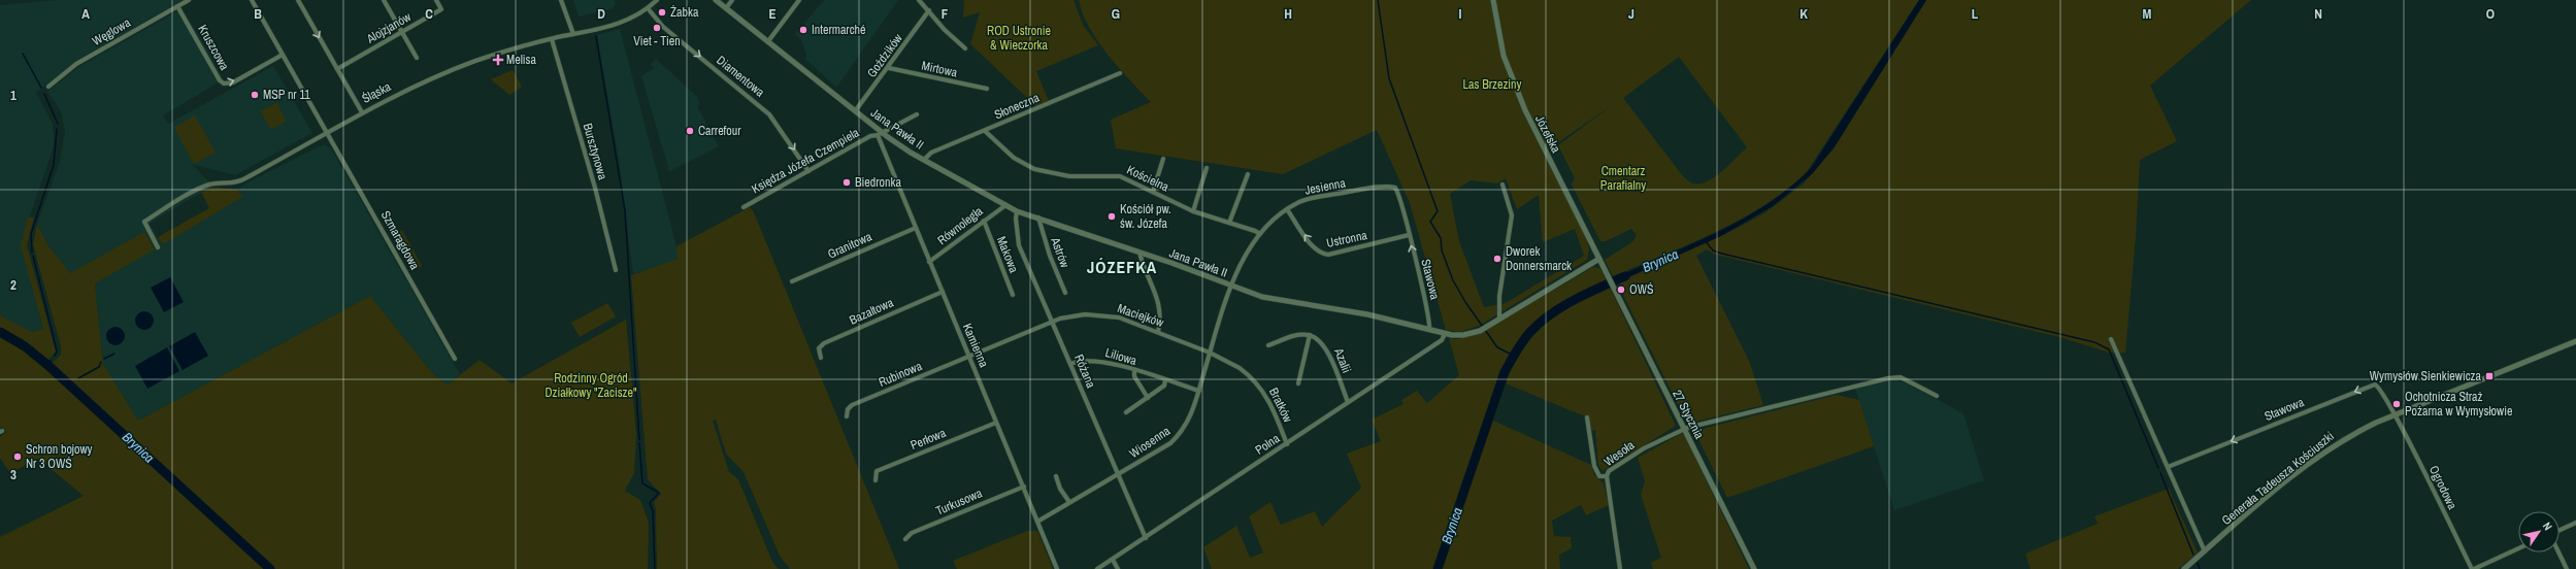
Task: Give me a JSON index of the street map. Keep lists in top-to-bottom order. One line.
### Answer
{"streets":{"street":["Alojzjanów","Węglowa","Kruszcowa","Goździków","Mirtowa","Diamentowa","Śląska","Słoneczna","Jana Pawła II","Józefska","Bursztynowa","Księdza Józefa Czempiela","Kościelna","Jesienna","Równoległa","Ustronna","Szmaragdowa","Granitowa","Astrów","Makowa","Stawowa","Bazaltowa","Maciejków","Kamienna","Liliowa","Azalii","Różana","Rubinowa","Bratków","27 Stycznia","Perłowa","Wiosenna","Polna","Wesoła","Generała Tadeusza Kościuszki","Ogrodowa","Turkusowa"]},"crossings":[["Węglowa","Kruszcowa"],["Kruszcowa","Szmaragdowa"],["Goździków","Mirtowa"],["Goździków","Jana Pawła II"],["Diamentowa","Śląska"],["Diamentowa","Księdza Józefa Czempiela"],["Śląska","Bursztynowa"],["Śląska","Szmaragdowa"],["Słoneczna","Jana Pawła II"],["Słoneczna","Kościelna"],["Jana Pawła II","Józefska"],["Jana Pawła II","Księdza Józefa Czempiela"],["Jana Pawła II","Jesienna"],["Jana Pawła II","Równoległa"],["Jana Pawła II","Astrów"],["Jana Pawła II","Stawowa"],["Jana Pawła II","Kamienna"],["Jana Pawła II","Różana"],["Jana Pawła II","Wiosenna"],["Jana Pawła II","Polna"],["Józefska","27 Stycznia"],["Księdza Józefa Czempiela","Kamienna"],["Kościelna","Jesienna"],["Jesienna","Ustronna"],["Jesienna","Stawowa"],["Jesienna","Wiosenna"],["Równoległa","Makowa"],["Równoległa","Kamienna"],["Ustronna","Stawowa"],["Granitowa","Kamienna"],["Stawowa","Generała Tadeusza Kościuszki"],["Stawowa","Ogrodowa"],["Bazaltowa","Kamienna"],["Maciejków","Kamienna"],["Maciejków","Różana"],["Maciejków","Rubinowa"],["Maciejków","Bratków"],["Maciejków","Wiosenna"],["Kamienna","Rubinowa"],["Kamienna","Perłowa"],["Kamienna","Wiosenna"],["Kamienna","Turkusowa"],["Liliowa","Różana"],["Liliowa","Wiosenna"],["Azalii","Polna"],["Różana","Wiosenna"],["Różana","Polna"],["Bratków","Wiosenna"],["Bratków","Polna"],["27 Stycznia","Wesoła"],["Generała Tadeusza Kościuszki","Ogrodowa"]],"one_way":["Diamentowa","Ustronna"],"districts":["JÓZEFKA"],"water":["Brynica"],"parks":["ROD Ustronie & Wieczorka","Las Brzeziny","Cmentarz Parafialny","Rodzinny Ogród Działkowy \"Zacisze\""],"places":{"other":["Żabka","Viet - Tien","Intermarché","MSP nr 11","Carrefour","Biedronka","Kościół pw. św. Józefa","Dworek Donnersmarck","OWŚ","Ochotnicza Straż Pożarna w Wymysłowie","Schron bojowy Nr 3 OWŚ"],"health":["Melisa"],"transit":["Wymysłów Sienkiewicza"]},"north":"top right","grid":{"columns":["A","B","C","D","E","F","G","H","I","J","K","L","M","N","O"],"rows":["1","2","3"]}}
